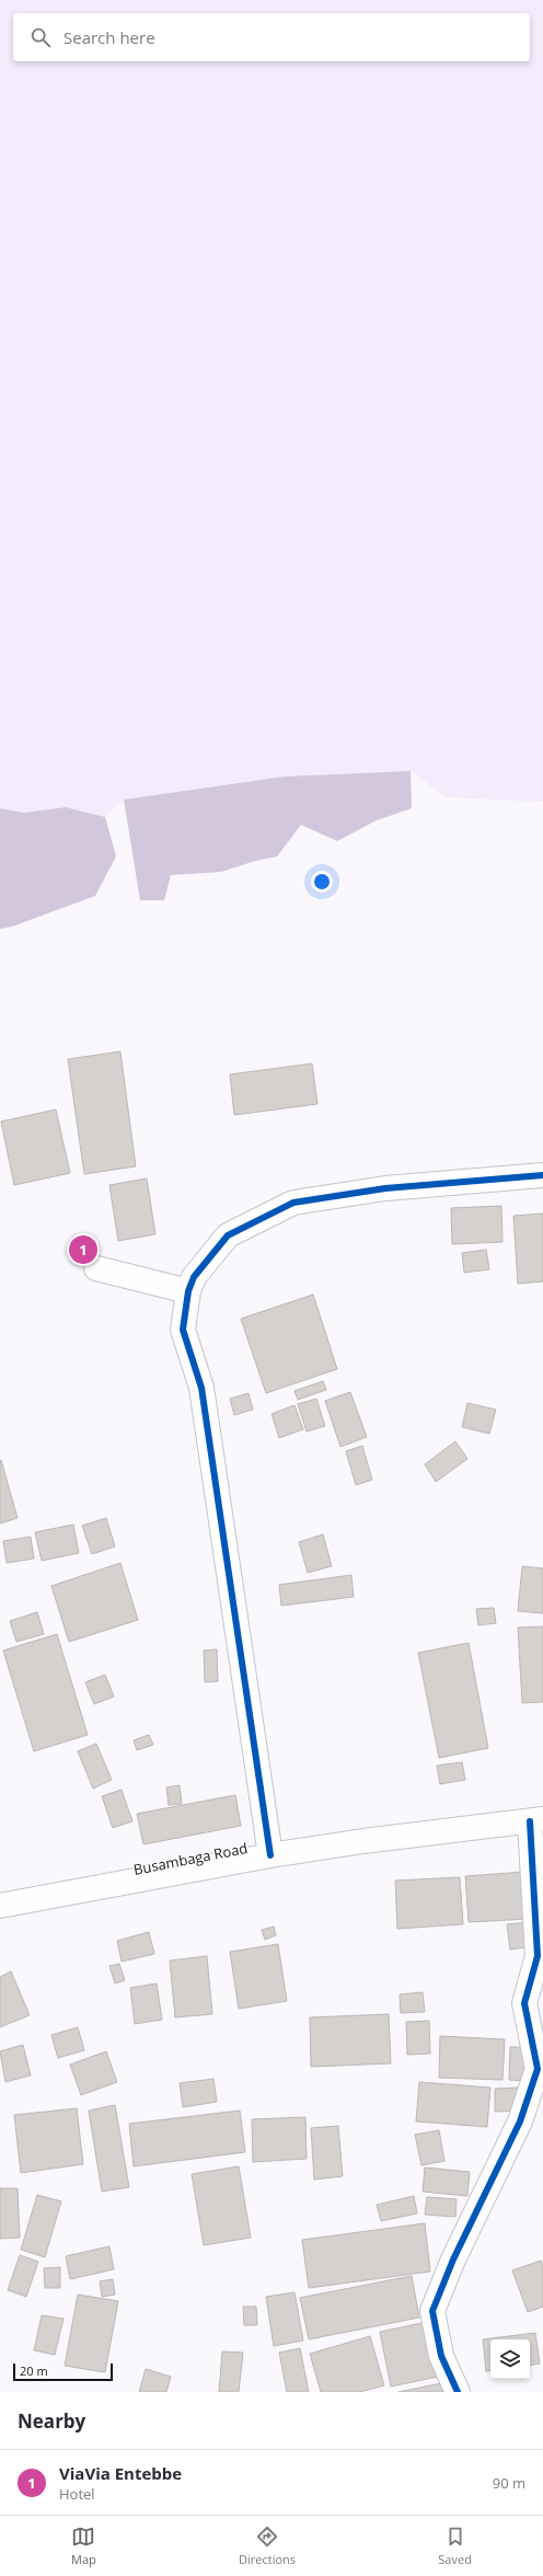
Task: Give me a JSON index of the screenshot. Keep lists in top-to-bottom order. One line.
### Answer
{"streets":{"street":["Busambaga Road"]},"scale_bar":"20 m","page":{"search":"Search here","pins":"1","scale":"20 m","heading":"Nearby","list":[{"mark":"1","name":"ViaVia Entebbe","note":"Hotel","value":"90 m"}],"nav":["Map","Directions","Saved"]}}
